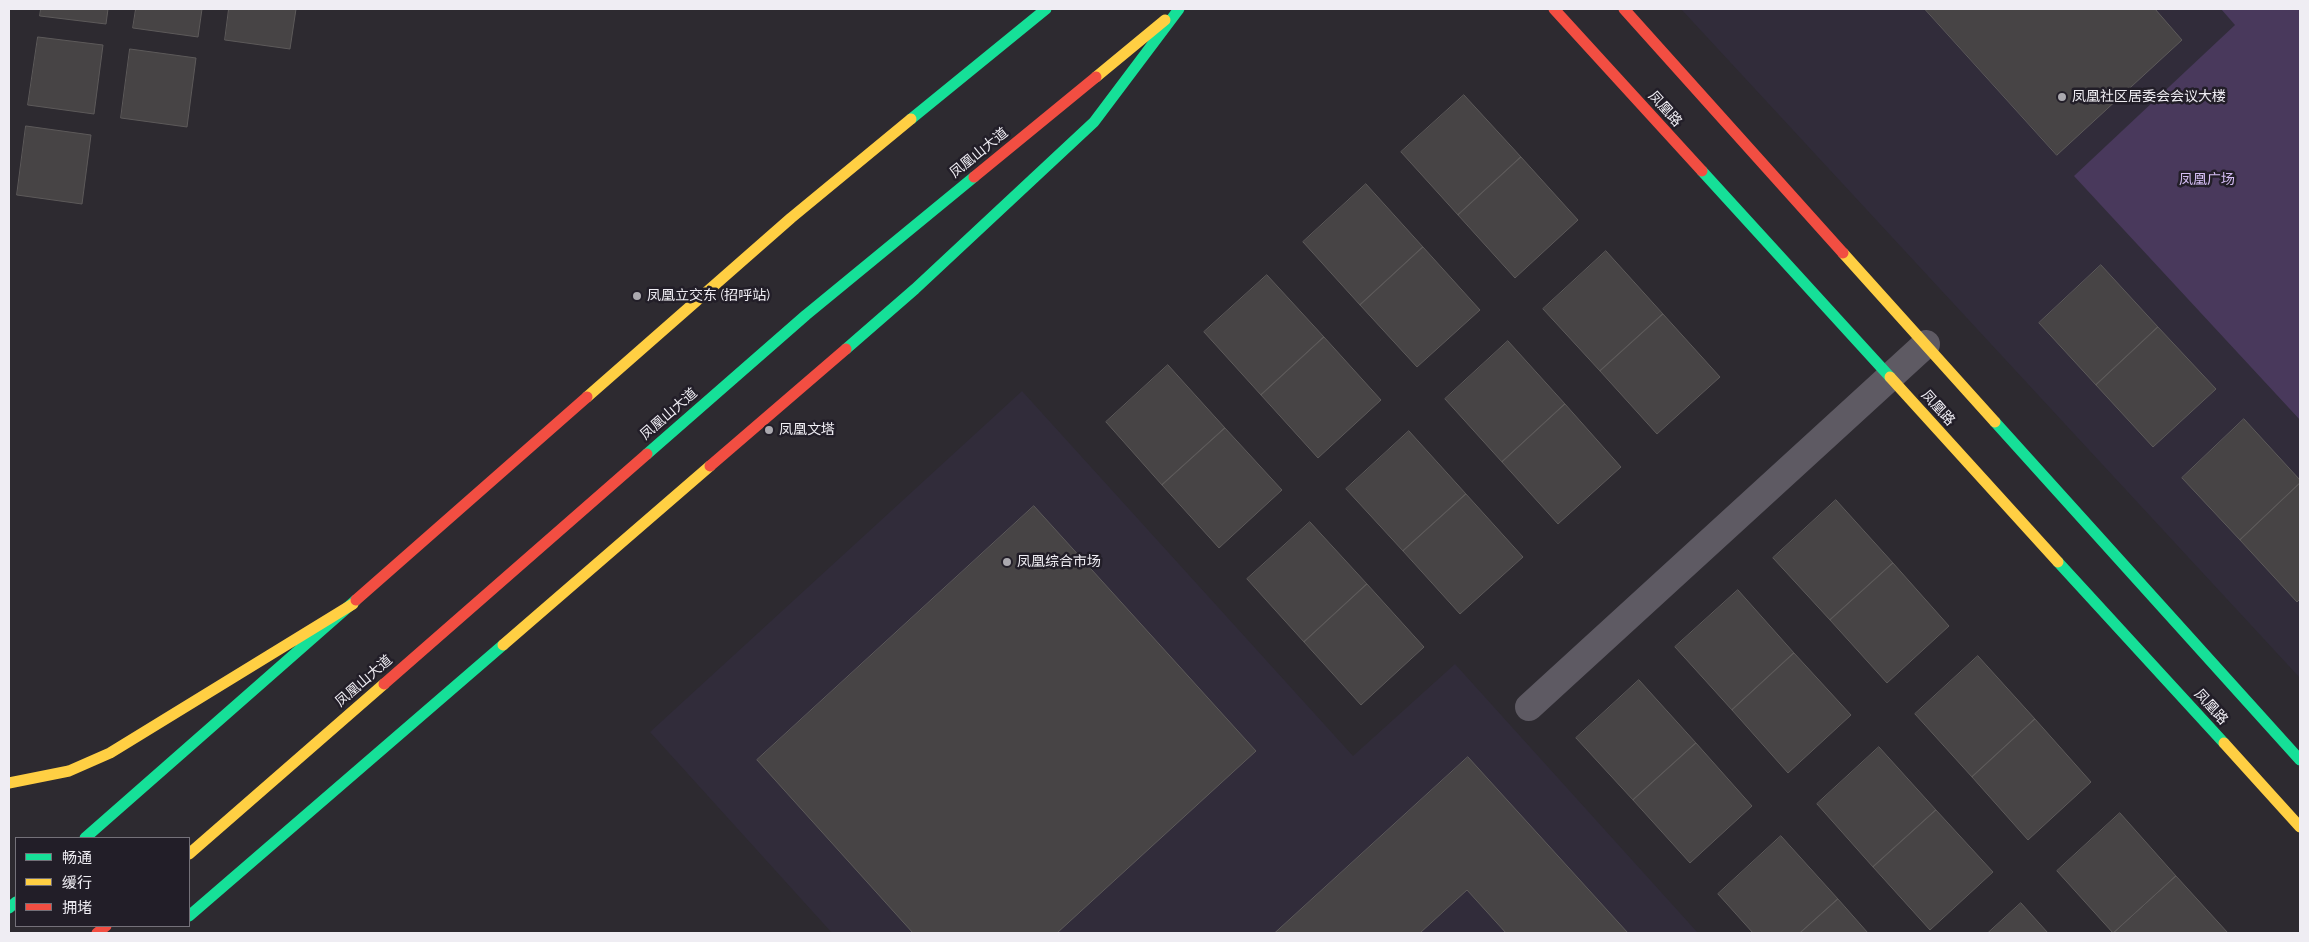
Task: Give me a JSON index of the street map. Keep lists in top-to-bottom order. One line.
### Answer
{"streets":{"main road":["凤凰路","凤凰山大道"]},"parks":["凤凰广场"],"places":["凤凰社区居委会会议大楼","凤凰立交东 (招呼站)","凤凰文塔","凤凰综合市场"],"legend":["畅通","缓行","拥堵"]}
